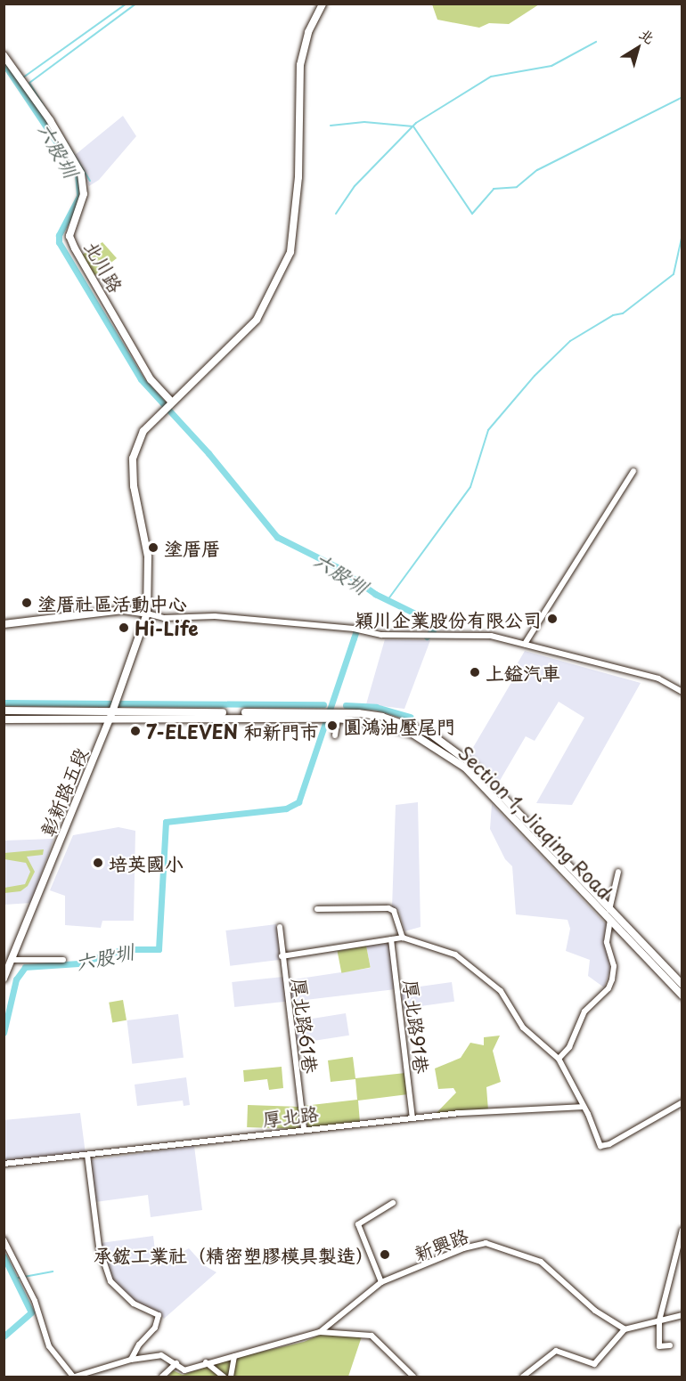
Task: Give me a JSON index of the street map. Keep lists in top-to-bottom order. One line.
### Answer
{"streets":{"street":["北川路","彰新路五段","Section 1, Jiaqing Road","厚北路61巷","厚北路91巷","厚北路","新興路"]},"crossings":[["北川路","彰新路五段"],["厚北路61巷","厚北路"],["厚北路91巷","厚北路"]],"water":["六股圳"],"places":["塗厝厝","塗厝社區活動中心","穎川企業股份有限公司","Hi-Life","上鎰汽車","圓鴻油壓尾門","7-ELEVEN 和新門市","培英國小","承鋐工業社（精密塑膠模具製造）"],"north":"top right"}
